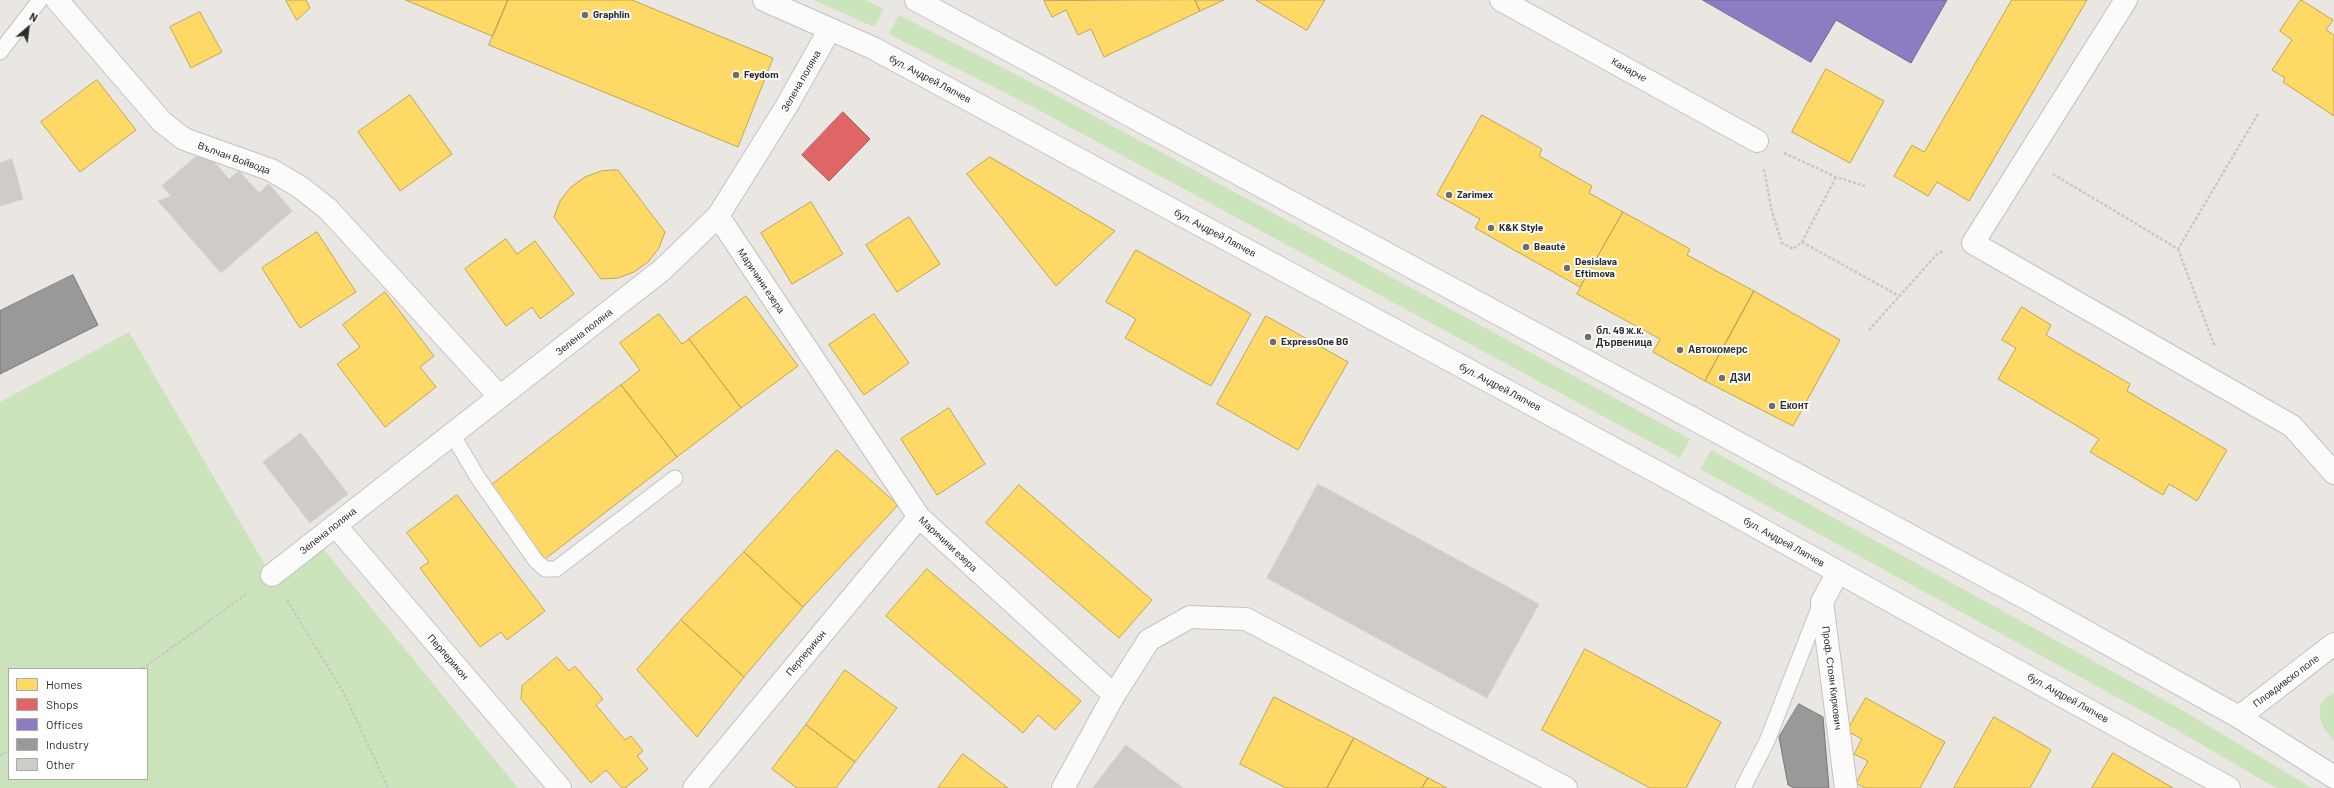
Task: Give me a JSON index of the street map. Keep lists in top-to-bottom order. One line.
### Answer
{"streets":{"street":["Канарче","бул. Андрей Ляпчев","Зелена поляна","Вълчан Войвода","Маричини езера","Перперикон","Проф. Стоян Киркович","Пловдивско поле"]},"crossings":[["бул. Андрей Ляпчев","Зелена поляна"],["Зелена поляна","Вълчан Войвода"],["Зелена поляна","Маричини езера"],["Зелена поляна","Перперикон"],["Маричини езера","Перперикон"]],"places":["Graphlin","Feydom","Zarimex","K&K Style","Beauté","Desislava Eftimova","бл. 49 ж.к. Дървеница","ExpressOne BG","Автокомерс","ДЗИ","Еконт"],"legend":["Homes","Shops","Offices","Industry","Other"],"north":"top right"}
